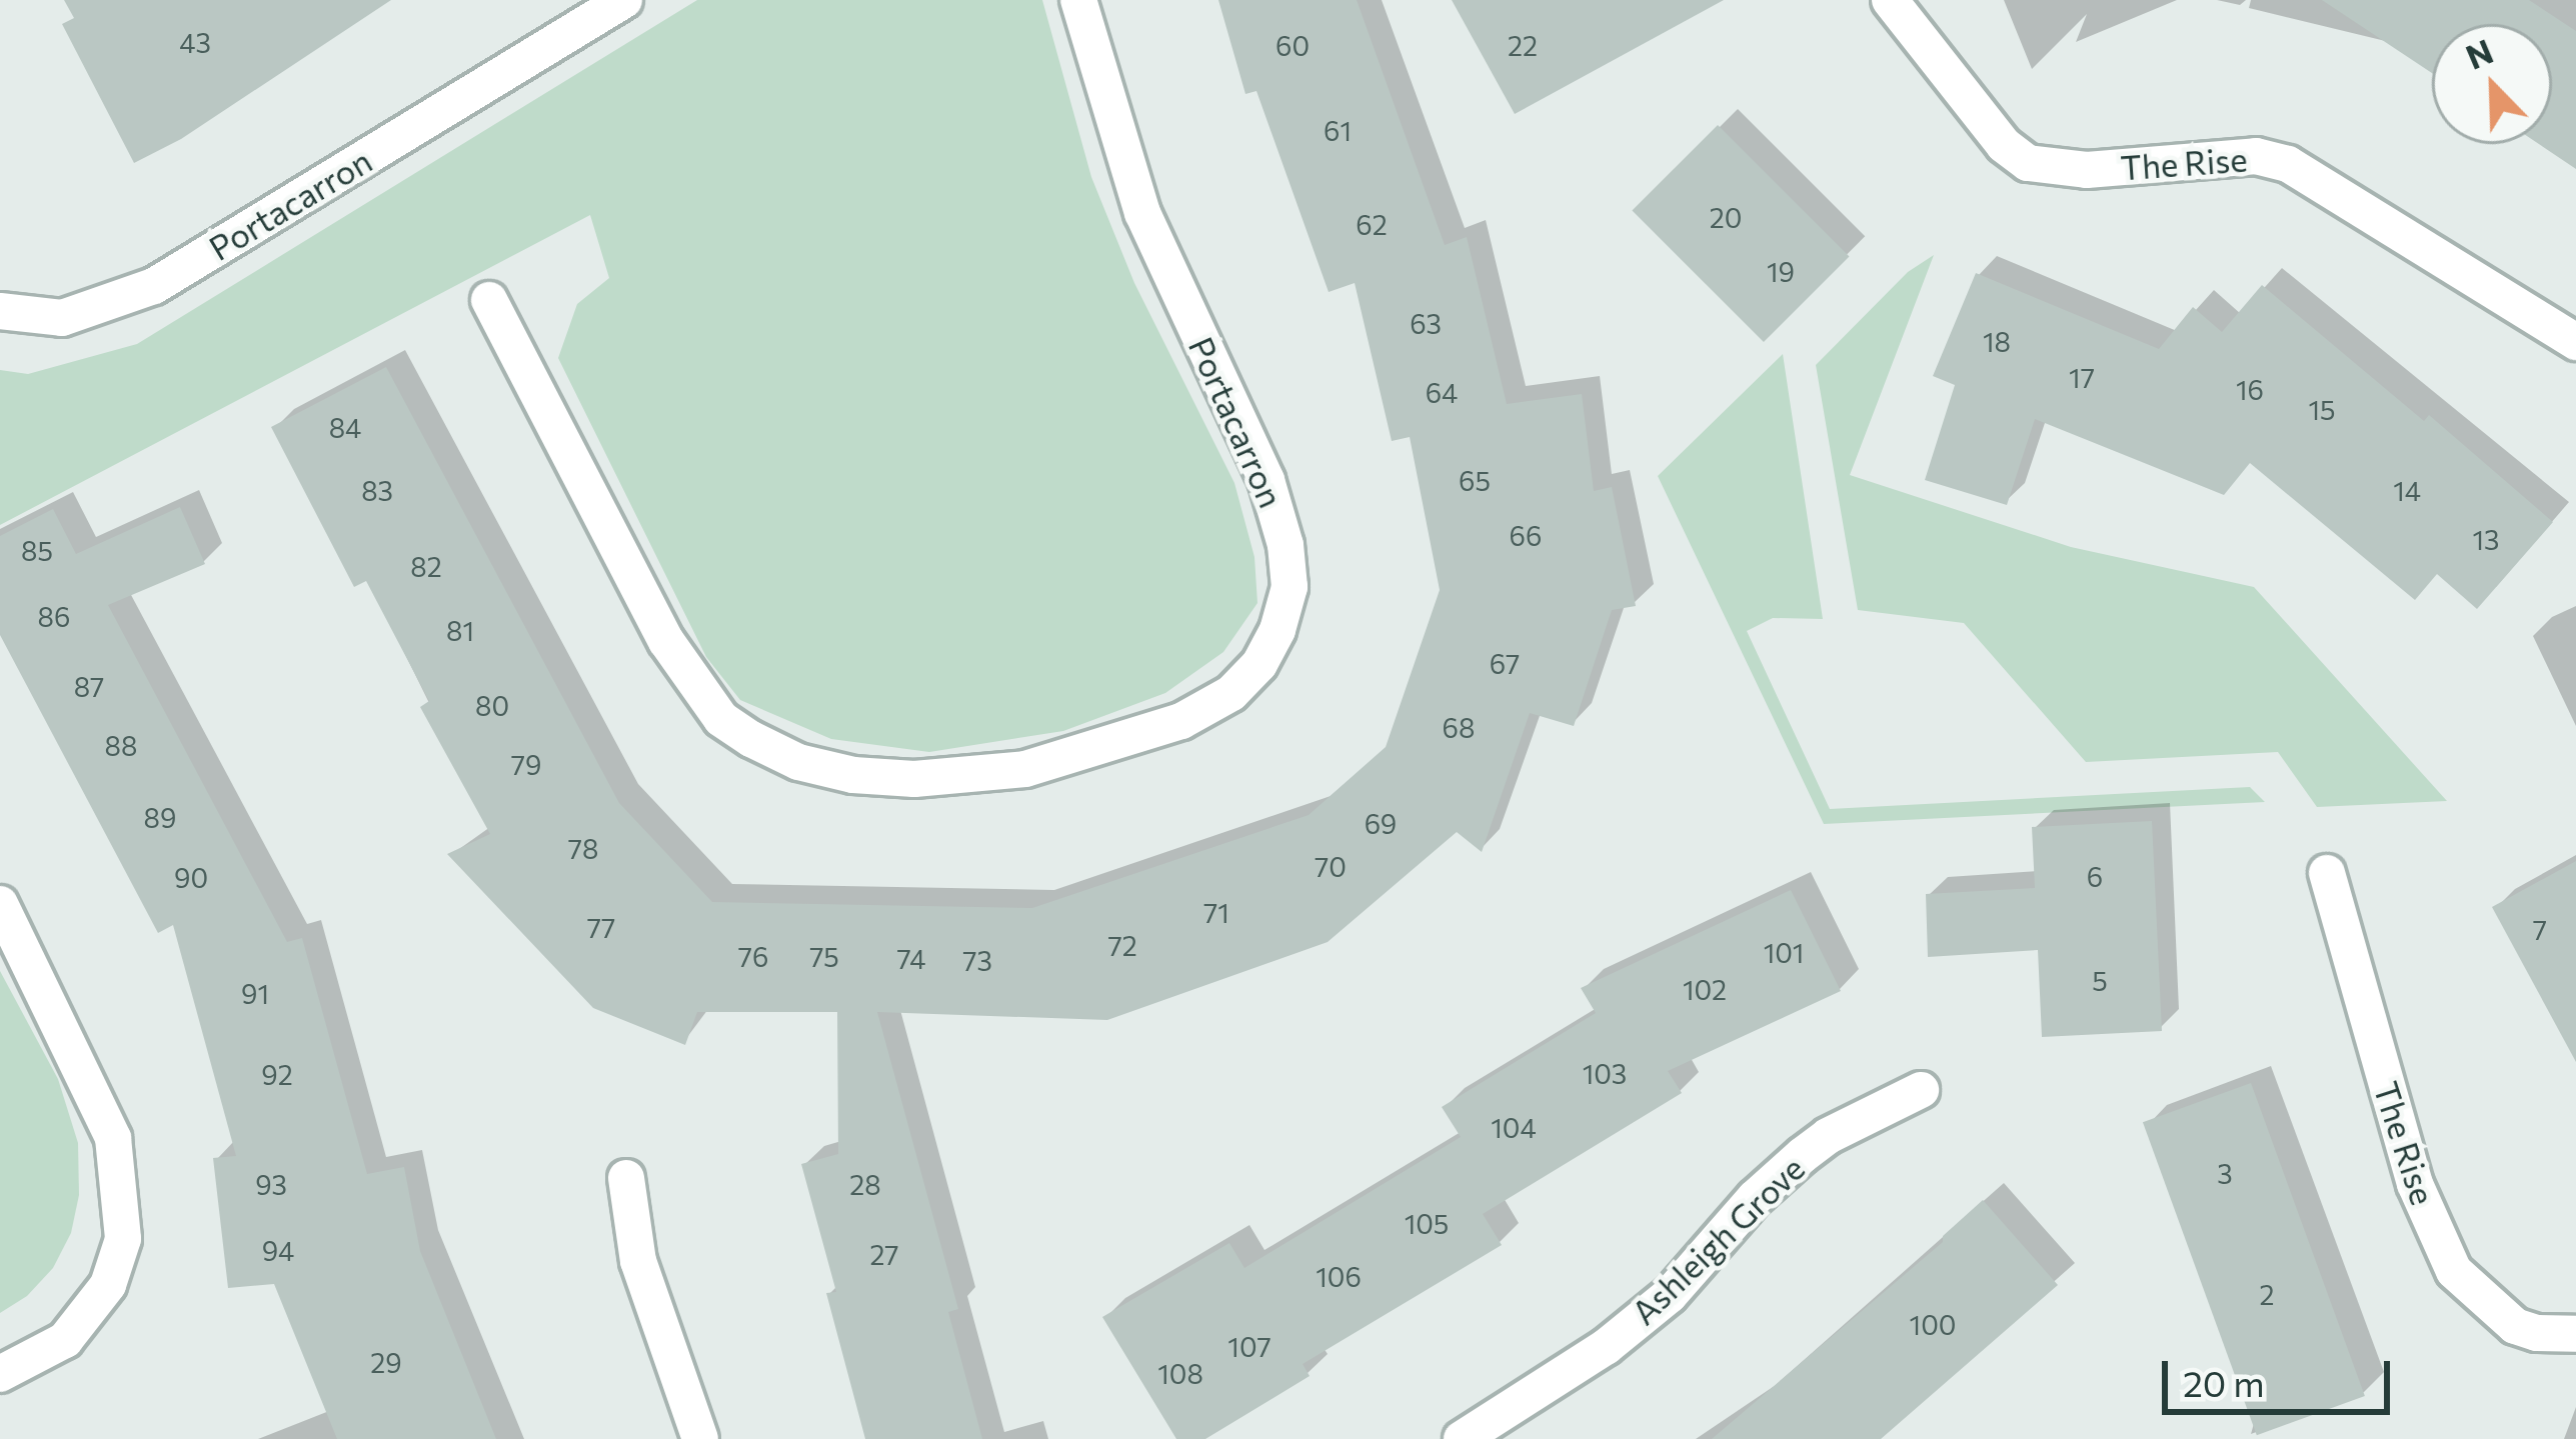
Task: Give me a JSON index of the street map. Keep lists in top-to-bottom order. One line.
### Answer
{"streets":{"street":["The Rise","Portacarron","Ashleigh Grove"]},"house_numbers":["43","60","22","61","20","62","19","63","18","17","16","64","15","84","65","83","14","66","13","85","82","86","81","67","87","80","68","88","79","89","69","78","70","6","90","71","77","7","72","101","76","75","74","73","5","102","91","103","92","104","3","93","28","105","94","27","106","2","100","107","29","108"],"scale_bar":"20 m","north":"top left"}
